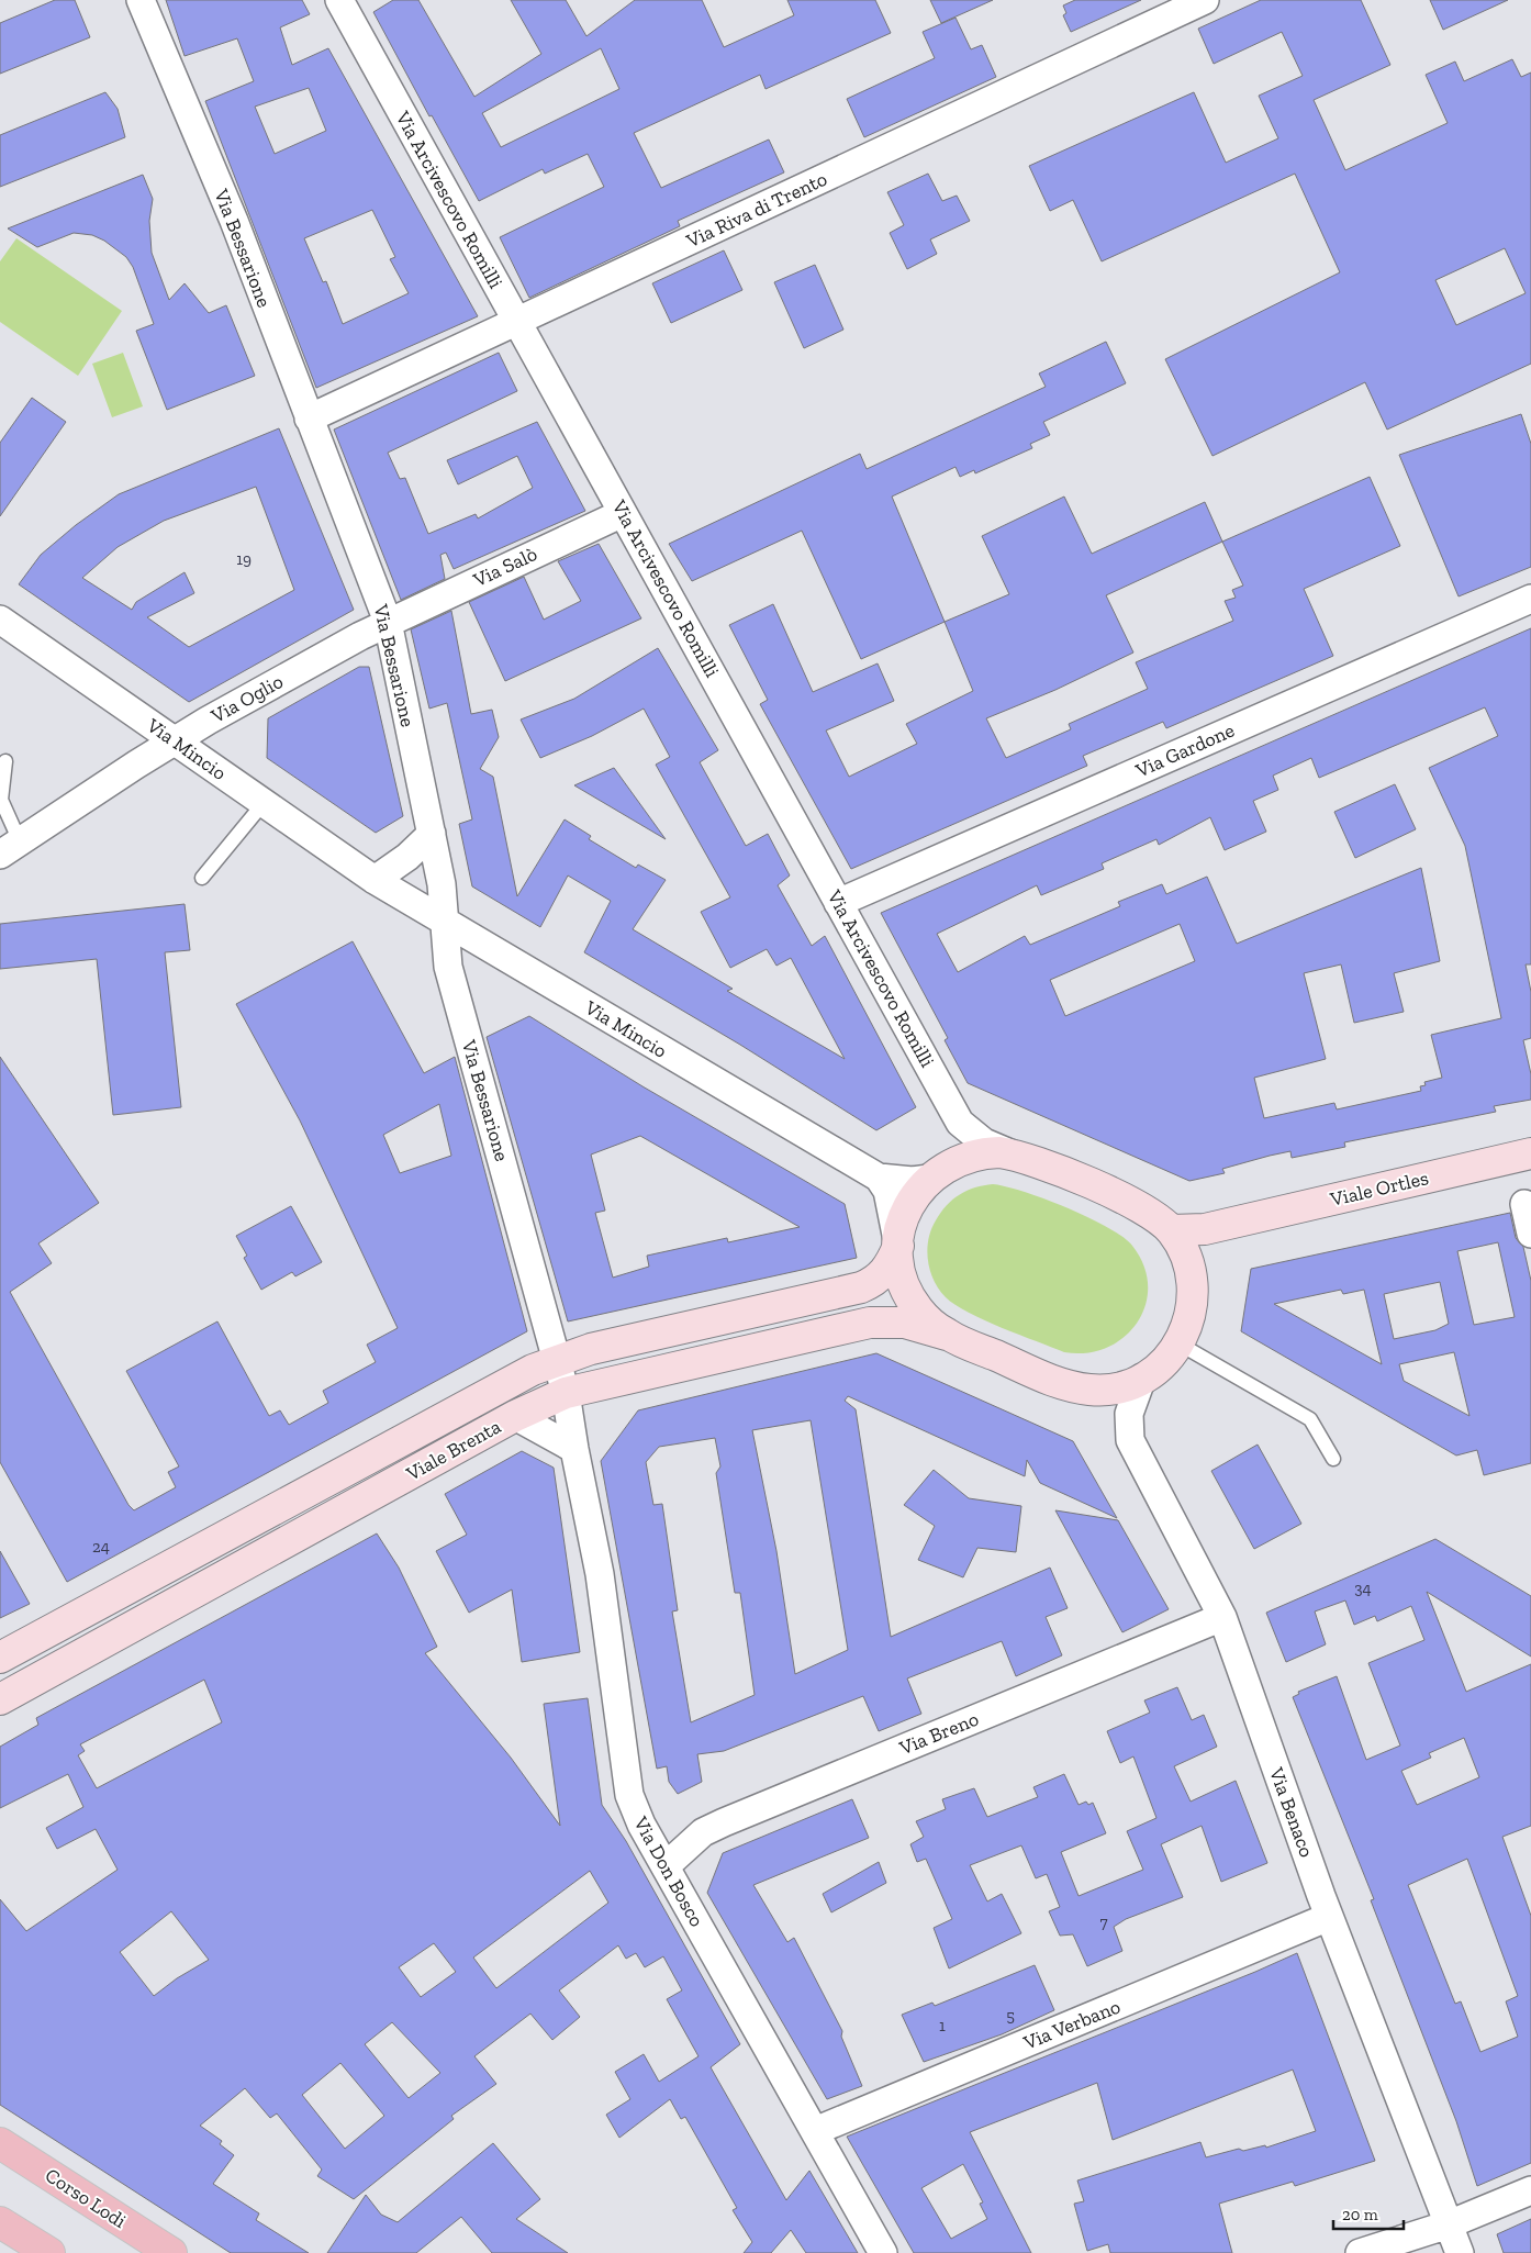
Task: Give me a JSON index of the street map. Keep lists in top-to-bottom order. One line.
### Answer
{"streets":{"main road":["Corso Lodi"],"street":["Via Arcivescovo Romilli","Via Riva di Trento","Via Bessarione","Via Salò","Via Oglio","Via Mincio","Via Gardone","Viale Ortles","Viale Brenta","Via Breno","Via Benaco","Via Don Bosco","Via Verbano"]},"crossings":[["Via Arcivescovo Romilli","Via Riva di Trento"],["Via Arcivescovo Romilli","Via Salò"],["Via Arcivescovo Romilli","Via Gardone"],["Via Riva di Trento","Via Bessarione"],["Via Bessarione","Via Salò"],["Via Bessarione","Via Oglio"],["Via Bessarione","Via Mincio"],["Via Bessarione","Viale Brenta"],["Via Bessarione","Via Don Bosco"],["Via Salò","Via Oglio"],["Via Oglio","Via Mincio"],["Viale Brenta","Via Don Bosco"],["Via Breno","Via Benaco"],["Via Breno","Via Don Bosco"],["Via Benaco","Via Verbano"],["Via Don Bosco","Via Verbano"]],"house_numbers":["19","24","34","7","5","1"],"scale_bar":"20 m"}
